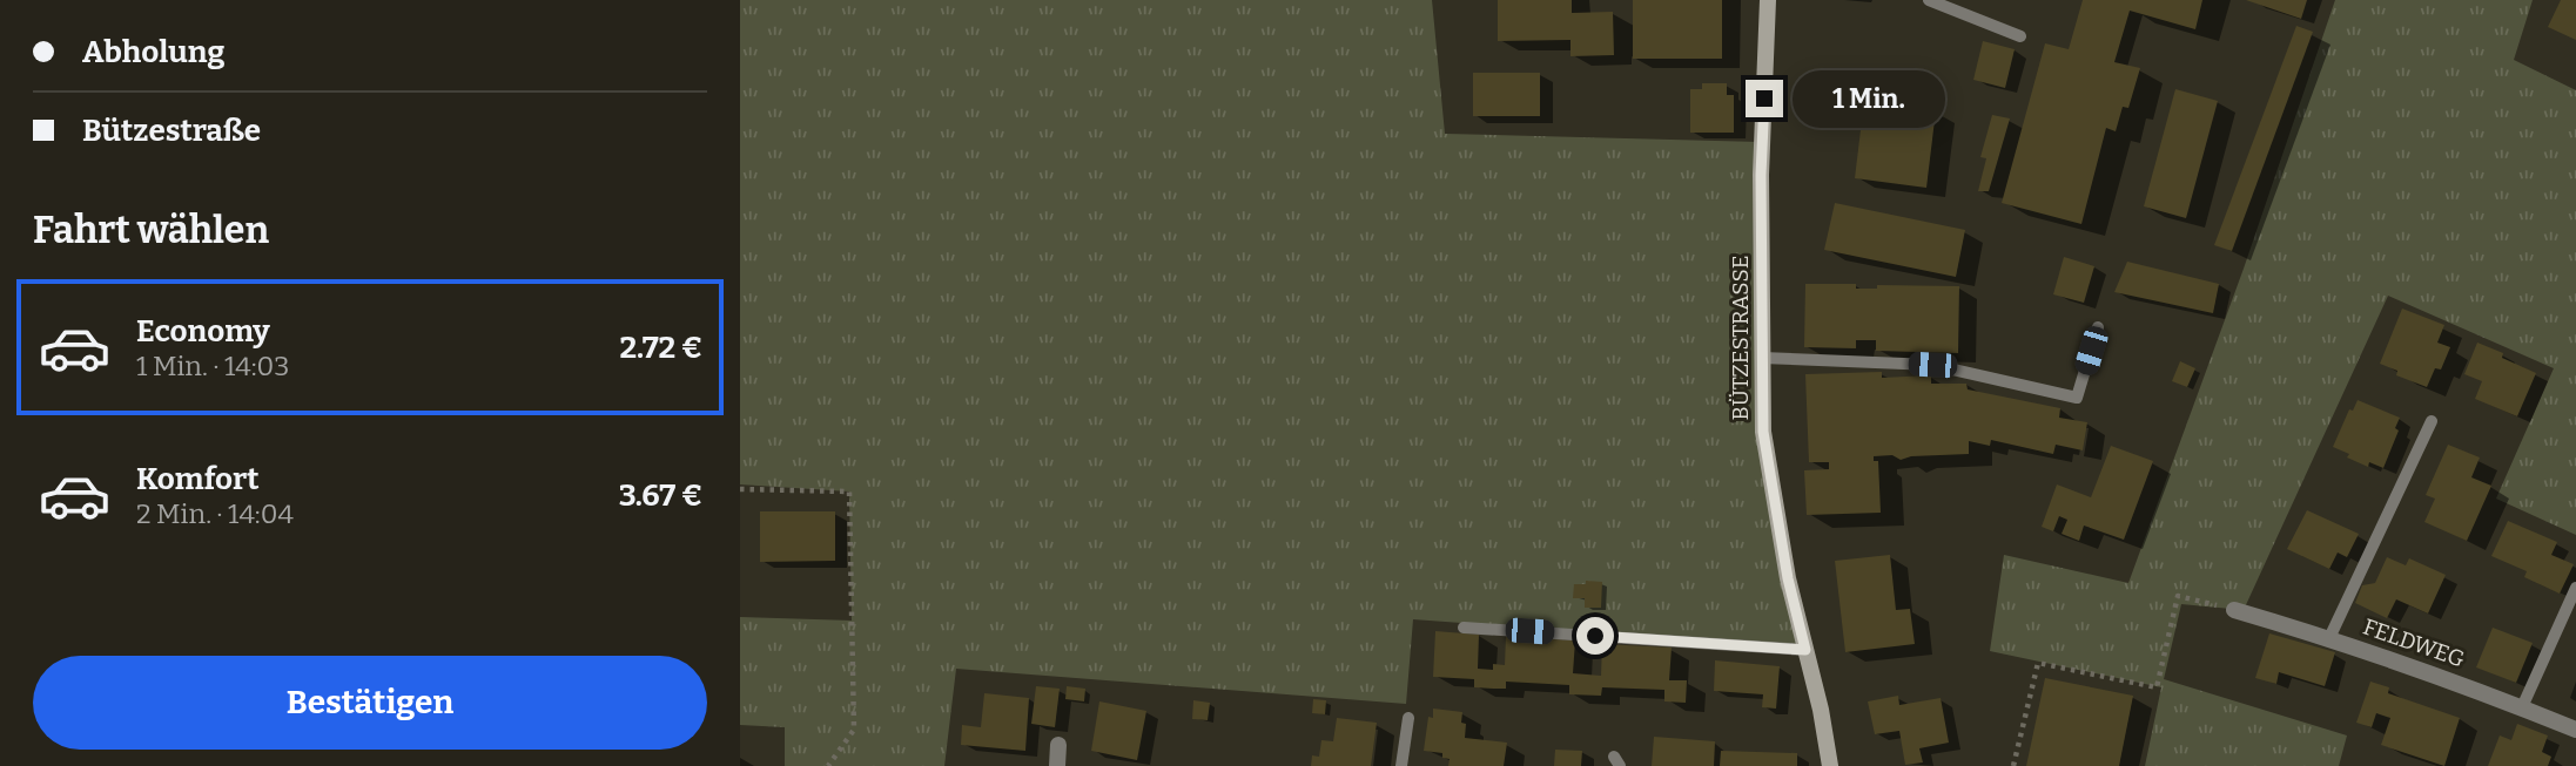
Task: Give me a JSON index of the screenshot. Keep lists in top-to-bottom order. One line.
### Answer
{"streets":{"main road":["BÜTZESTRASSE"],"street":["FELDWEG"]},"page":{"banner":["Abholung","Bützestraße"],"bubble":"1 Min.","heading":"Fahrt wählen","list":[{"name":"Economy","note":"1 Min. · 14:03","value":"2.72 €"},{"name":"Komfort","note":"2 Min. · 14:04","value":"3.67 €"}],"buttons":"Bestätigen"}}
